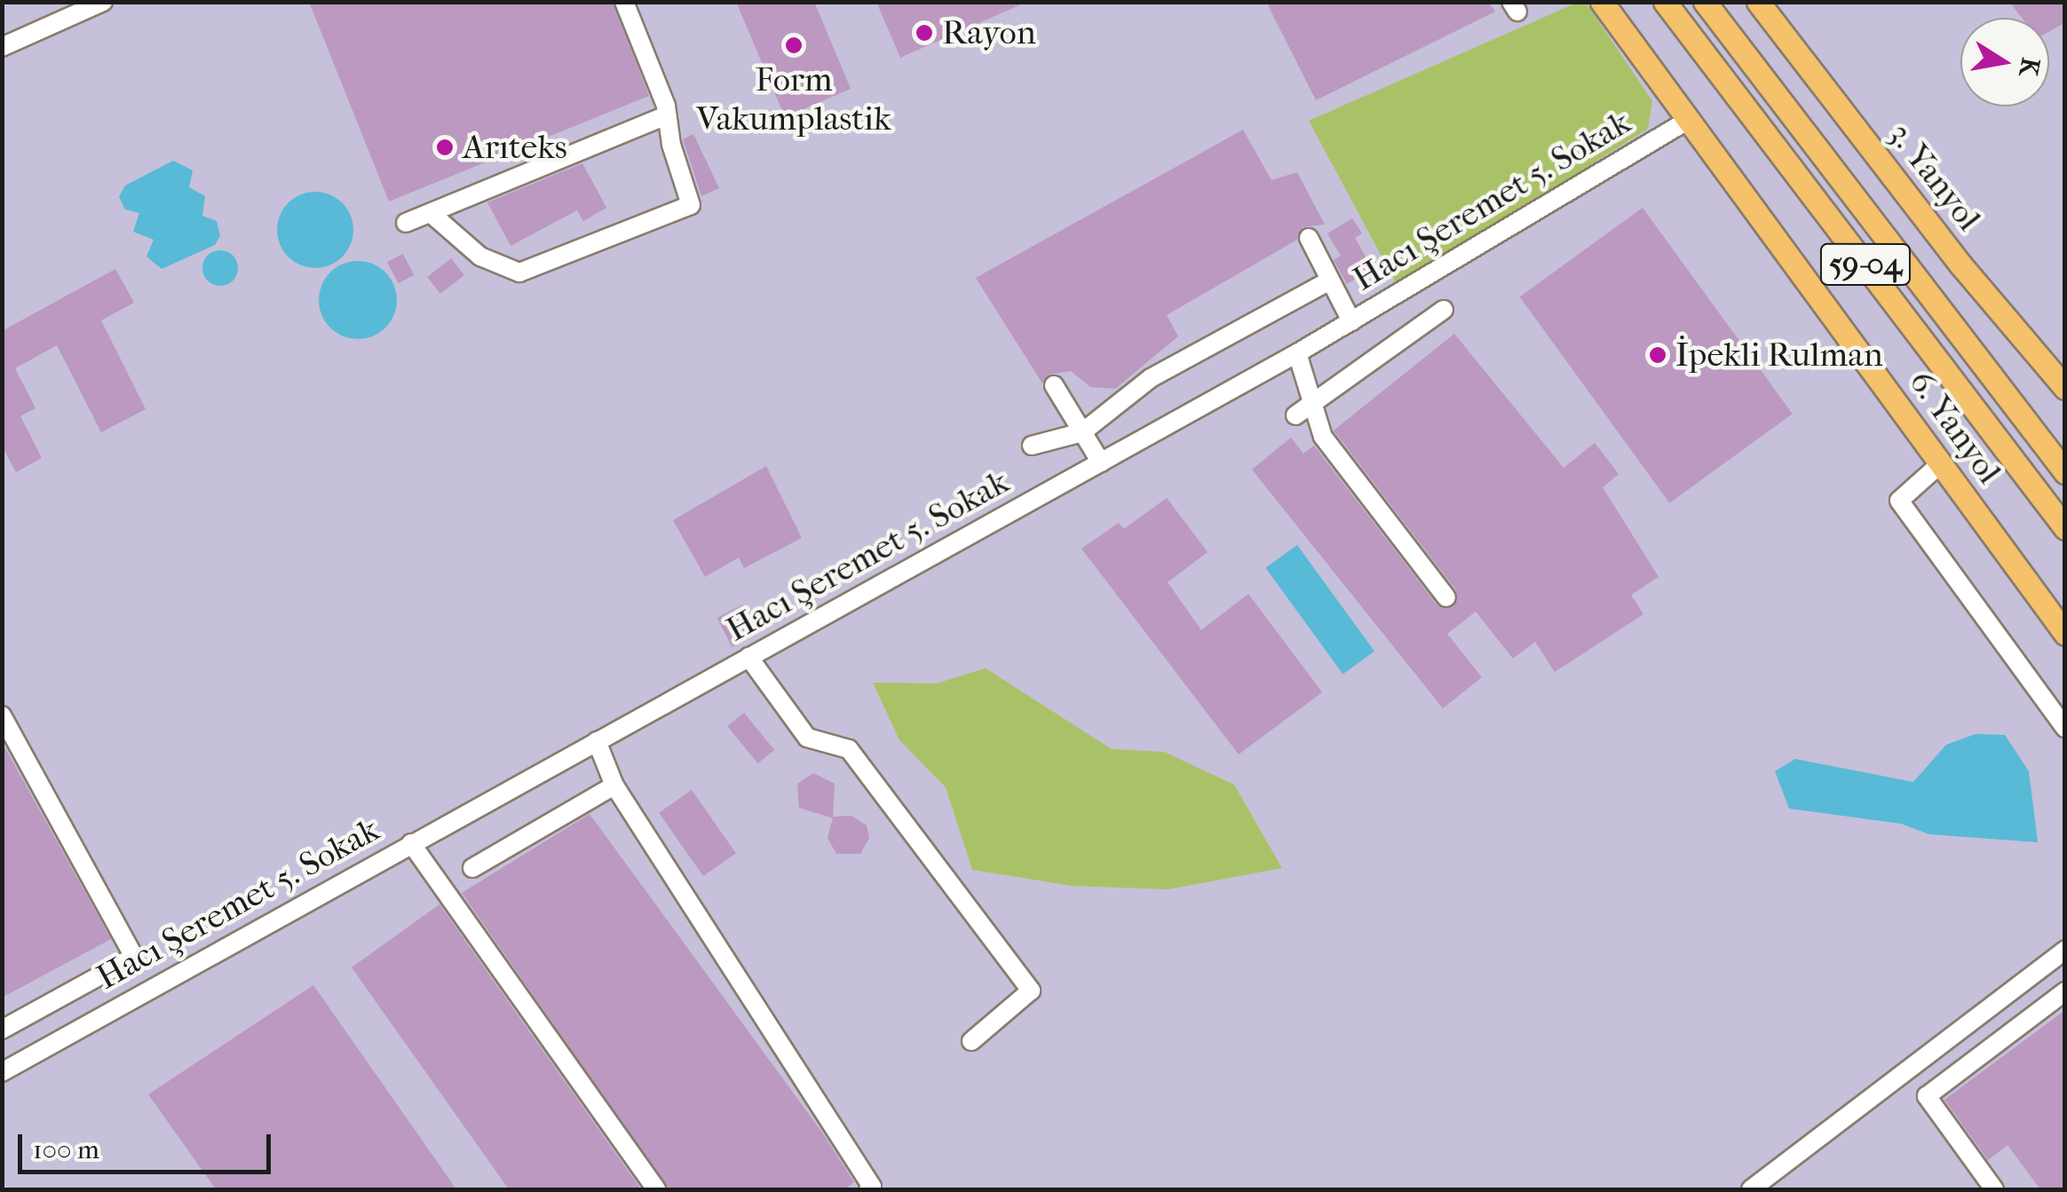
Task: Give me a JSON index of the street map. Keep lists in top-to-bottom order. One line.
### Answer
{"streets":{"main road":["3. Yanyol","59-04","6. Yanyol"],"street":["Hacı Şeremet 5. Sokak"]},"crossings":[["Hacı Şeremet 5. Sokak","6. Yanyol"]],"places":["Rayon","Form Vakumplastik","Arıteks","İpekli Rulman"],"scale_bar":"100 m","north":"right"}
